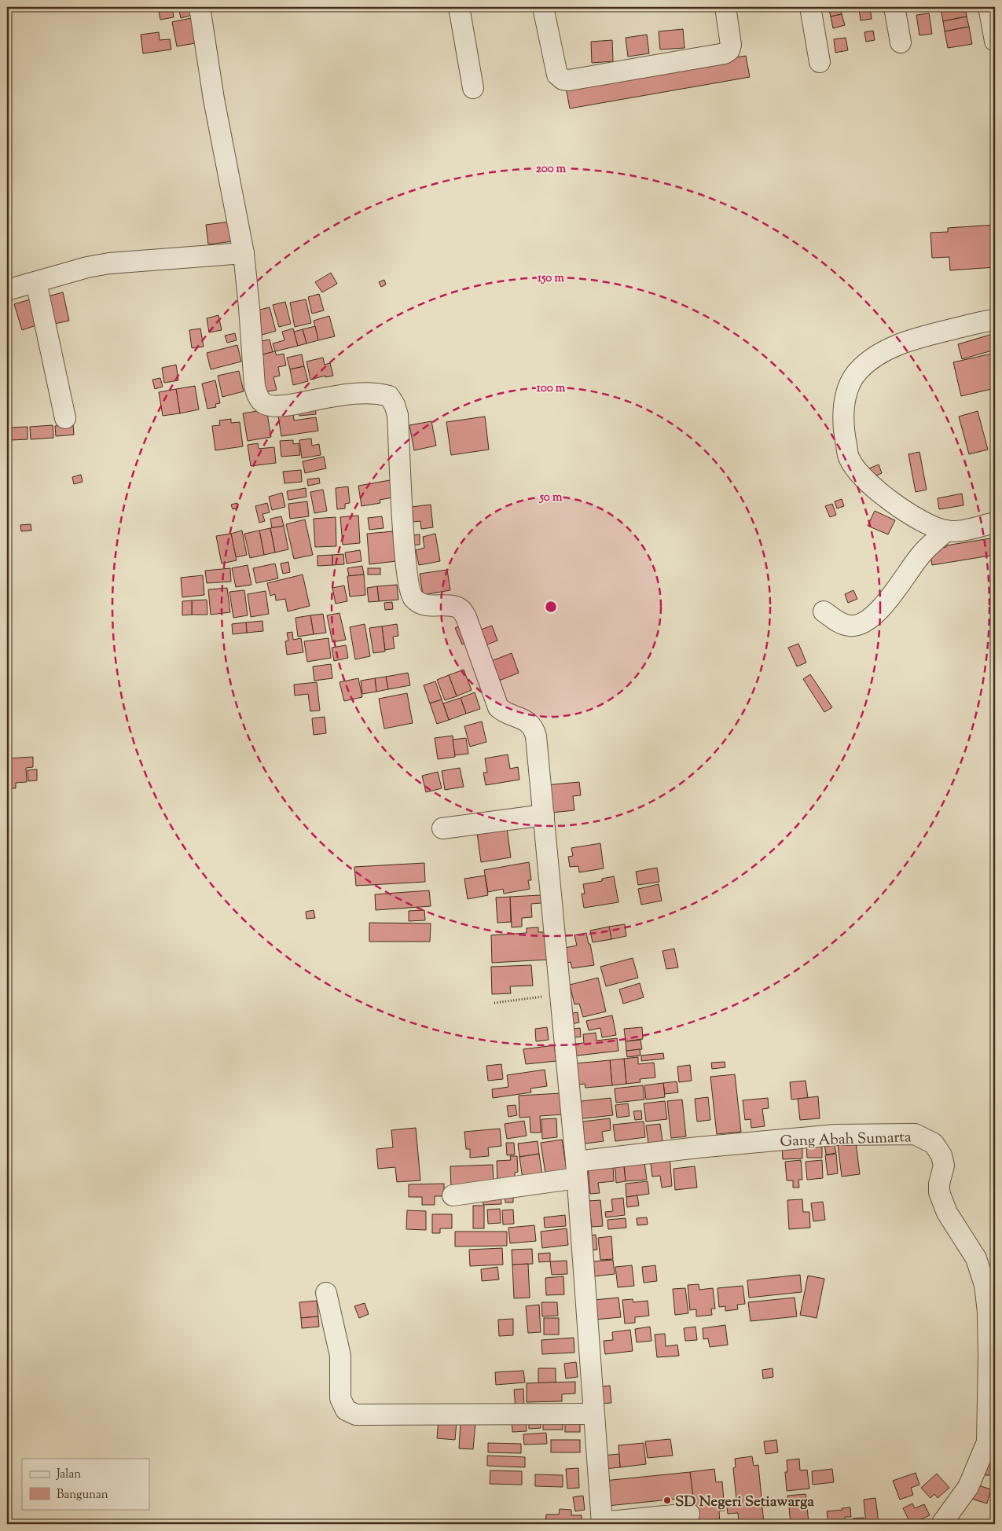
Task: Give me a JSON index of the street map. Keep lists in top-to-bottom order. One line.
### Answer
{"streets":{"street":["Gang Abah Sumarta"]},"places":["SD Negeri Setiawarga"],"legend":["Jalan","Bangunan"],"rings":["200 m","150 m","100 m","50 m"]}
